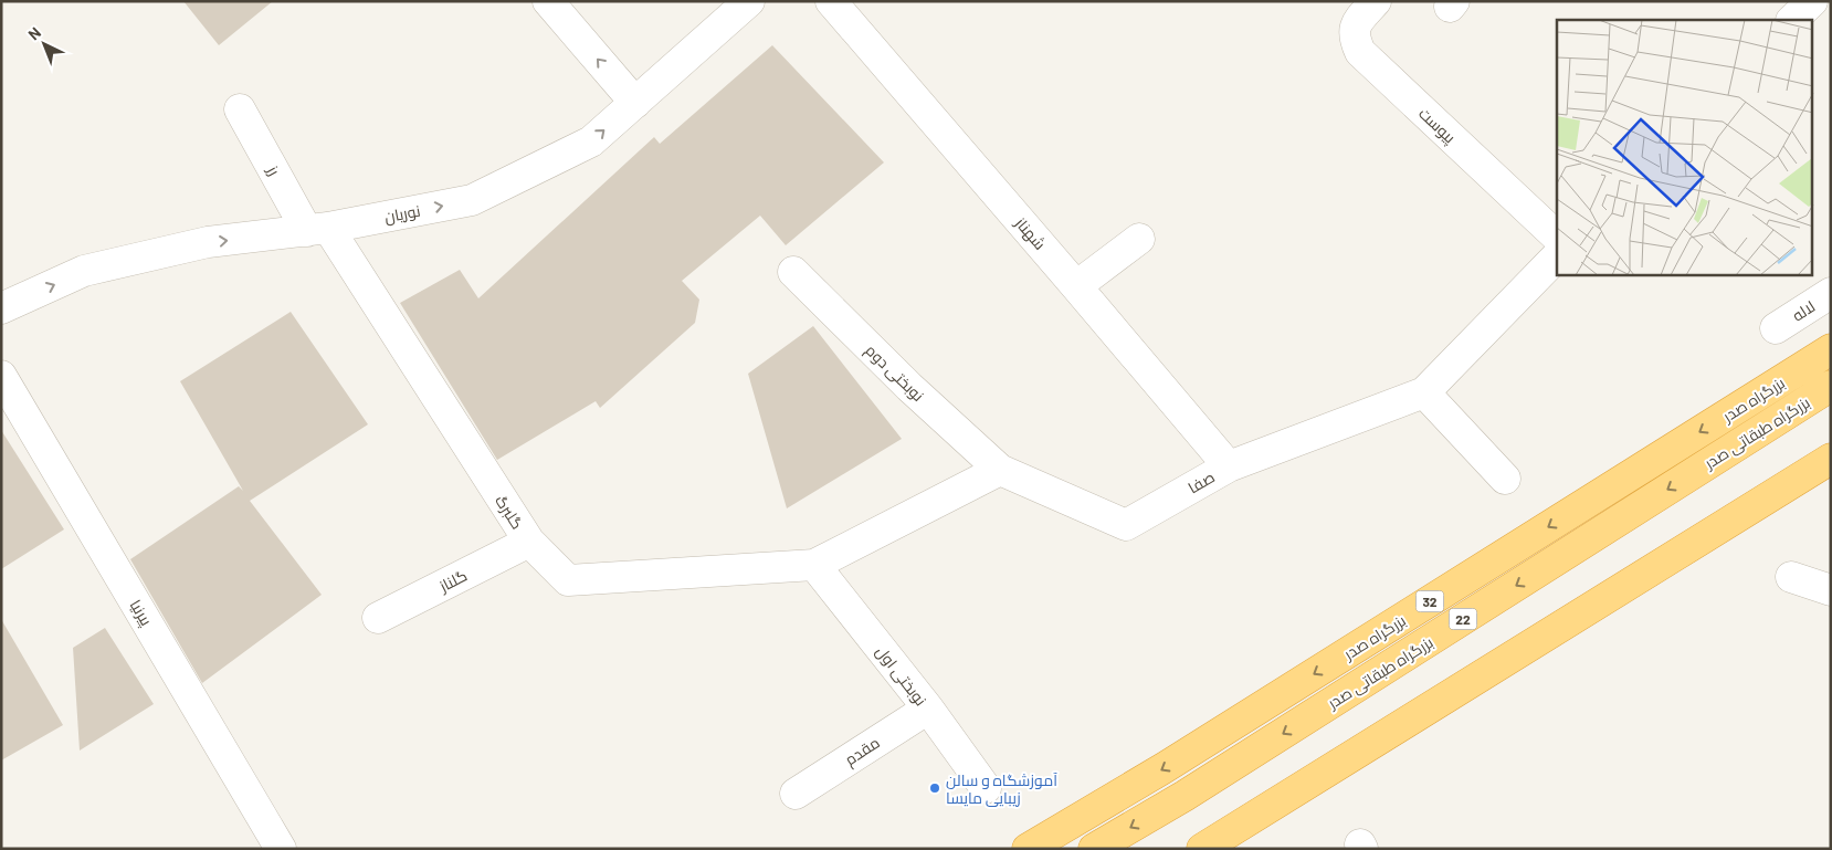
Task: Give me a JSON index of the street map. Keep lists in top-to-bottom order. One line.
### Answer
{"streets":{"highway":["بزرگراه صدر","بزرگراه طبقاتی صدر","32","22"],"street":["پیوست","رز","نوریان","شهناز","لاله","نوبختی دوم","صفا","گلبرگ","گلناز","پیرنیا","نوبختی اول","مقدم"]},"crossings":[["رز","نوریان"],["رز","گلبرگ"],["نوریان","گلبرگ"],["شهناز","صفا"],["نوبختی دوم","صفا"],["گلبرگ","گلناز"],["گلبرگ","نوبختی اول"],["نوبختی اول","مقدم"]],"one_way":["نوریان"],"places":["آموزشگاه و سالن زیبایی مایسا"],"north":"top left"}
